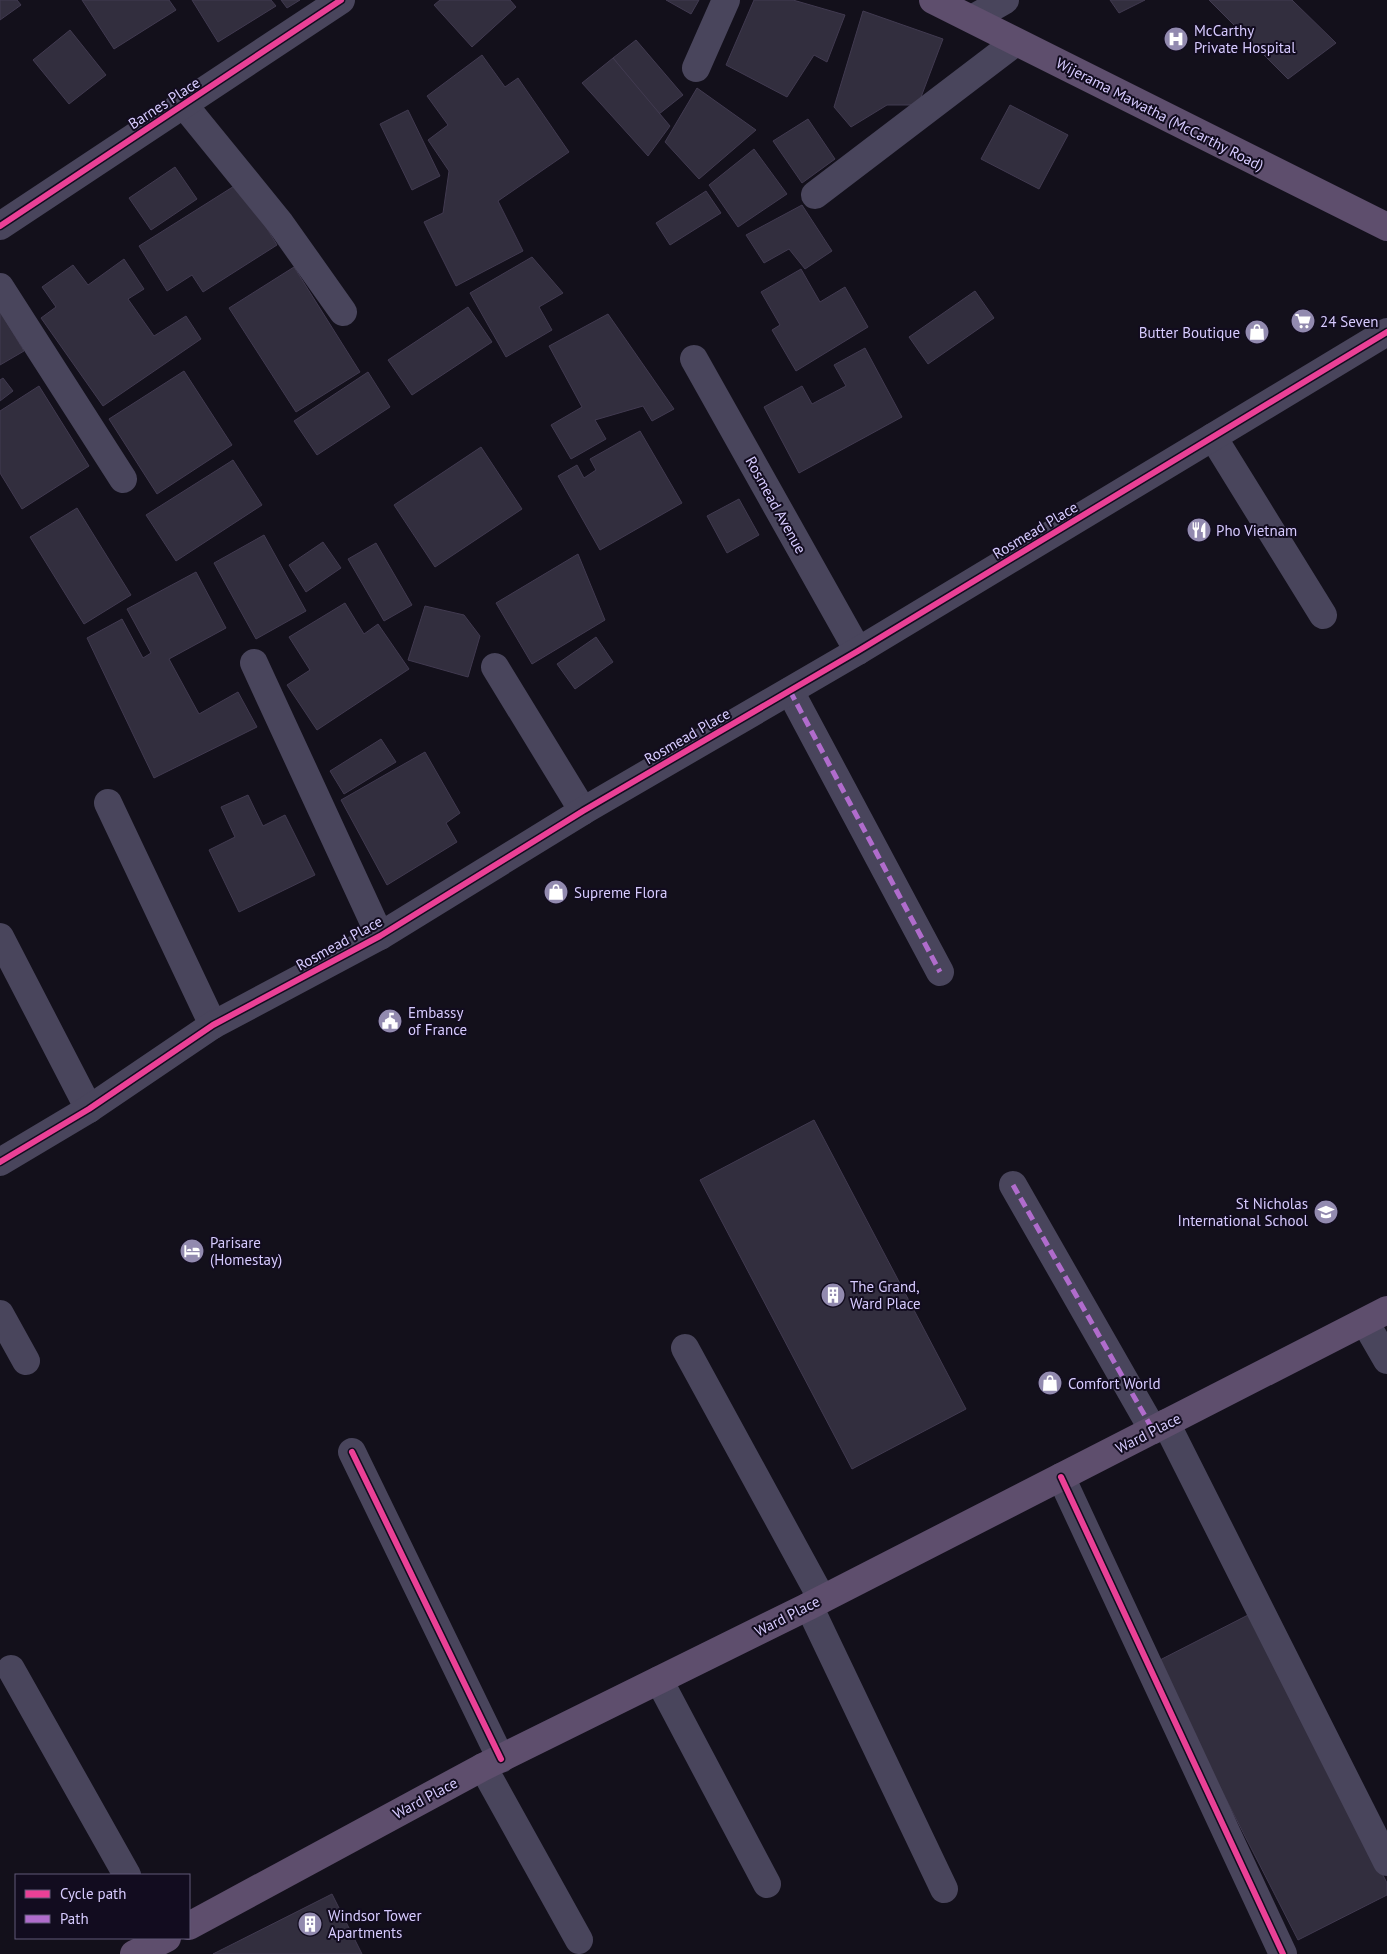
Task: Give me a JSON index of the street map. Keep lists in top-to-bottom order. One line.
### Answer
{"streets":{"main road":["Wijerama Mawatha (McCarthy Road)","Ward Place"],"street":["Barnes Place","Rosmead Avenue","Rosmead Place"]},"crossings":[["Rosmead Avenue","Rosmead Place"]],"places":{"hospital":["McCarthy Private Hospital"],"supermarket":["24 Seven"],"shop":["Butter Boutique","Supreme Flora","Comfort World"],"restaurant":["Pho Vietnam"],"public building":["Embassy of France"],"school or university":["St Nicholas International School"],"hotel":["Parisare (Homestay)"],"building":["The Grand, Ward Place","Windsor Tower Apartments"]},"legend":["Cycle path","Path"]}
